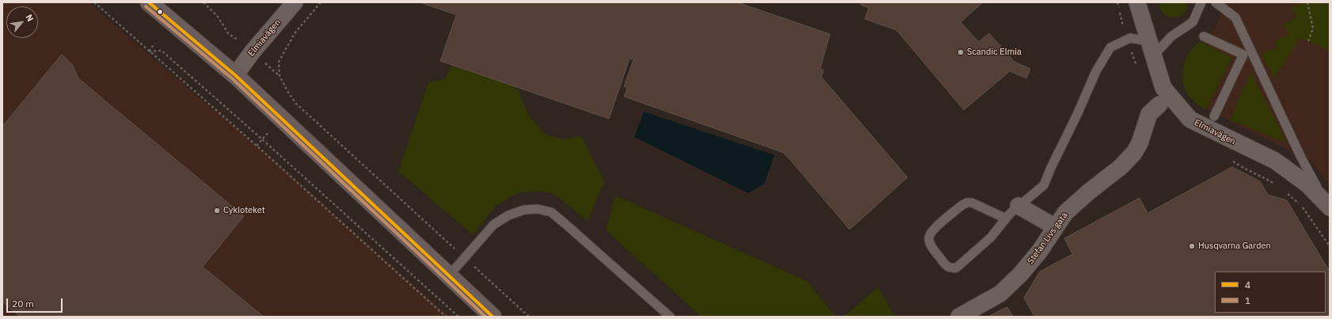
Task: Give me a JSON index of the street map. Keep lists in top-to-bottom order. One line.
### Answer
{"streets":{"street":["Elmiavägen","Stefan Livs gata"]},"places":["Scandic Elmia","Cykloteket","Husqvarna Garden"],"lines":["transit line 4","transit line 1"],"legend":["4","1"],"scale_bar":"20 m","north":"top right"}
